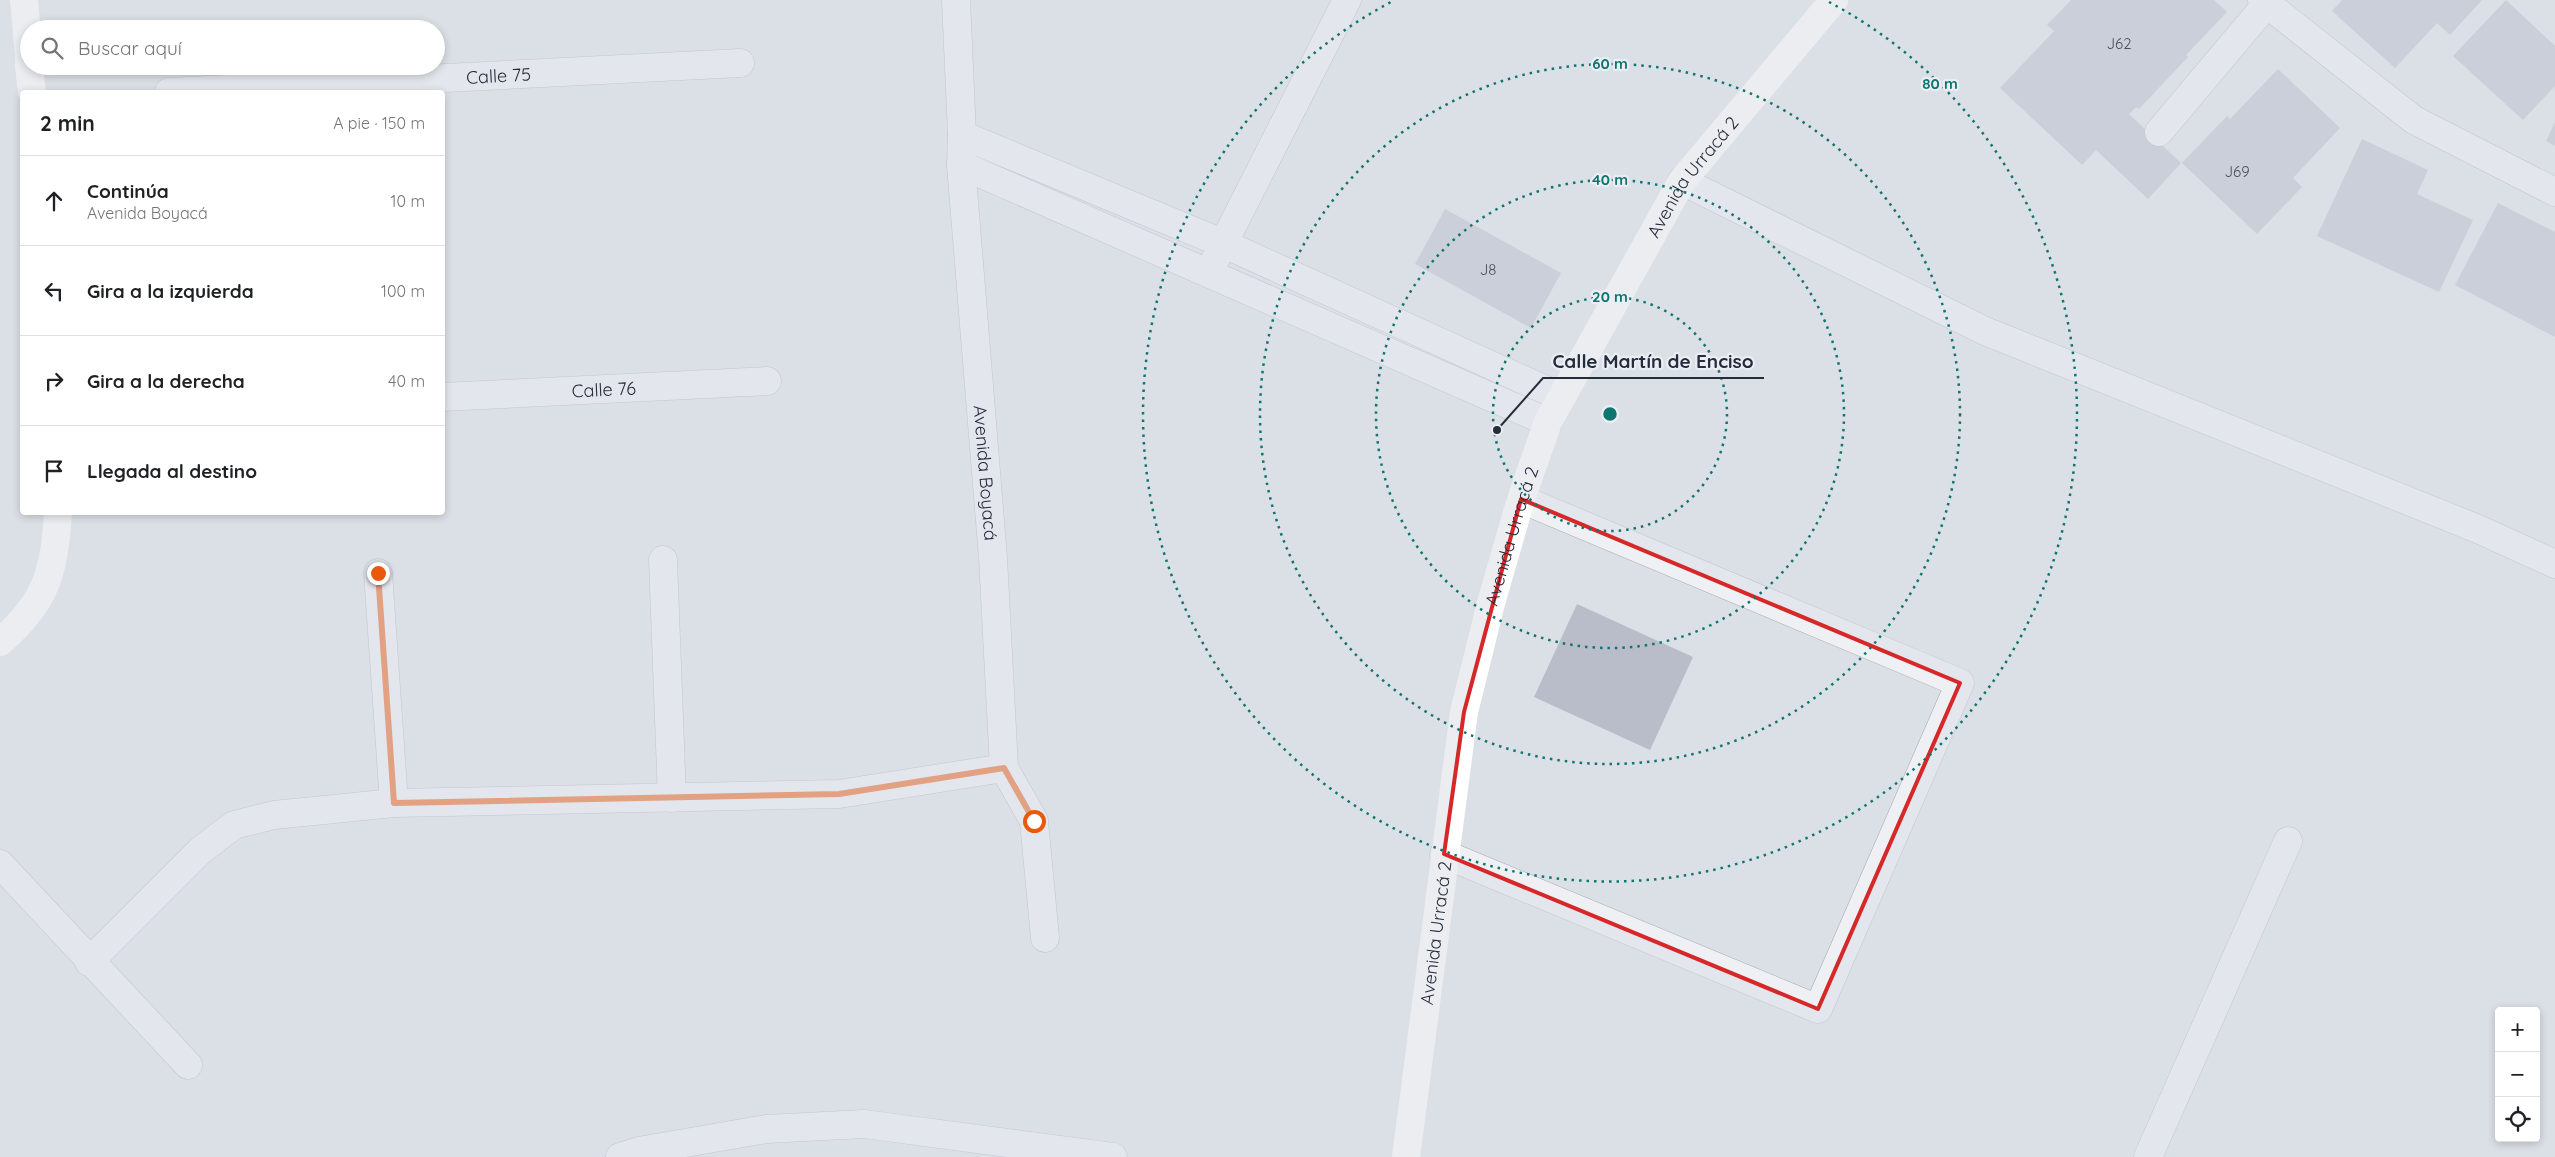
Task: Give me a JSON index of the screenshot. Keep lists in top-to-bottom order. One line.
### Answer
{"streets":{"street":["Calle 75","Avenida Urracá 2","Calle 76","Avenida Boyacá"]},"places":["Calle Martín de Enciso"],"house_numbers":["J62","J69","J8"],"page":{"search":"Buscar aquí","heading":["2 min","A pie · 150 m"],"list":[["Continúa","Avenida Boyacá","10 m"],["Gira a la izquierda","100 m"],["Gira a la derecha","40 m"],"Llegada al destino"],"map_buttons":["+","−"]},"rings":["60 m","80 m","40 m","20 m"]}
